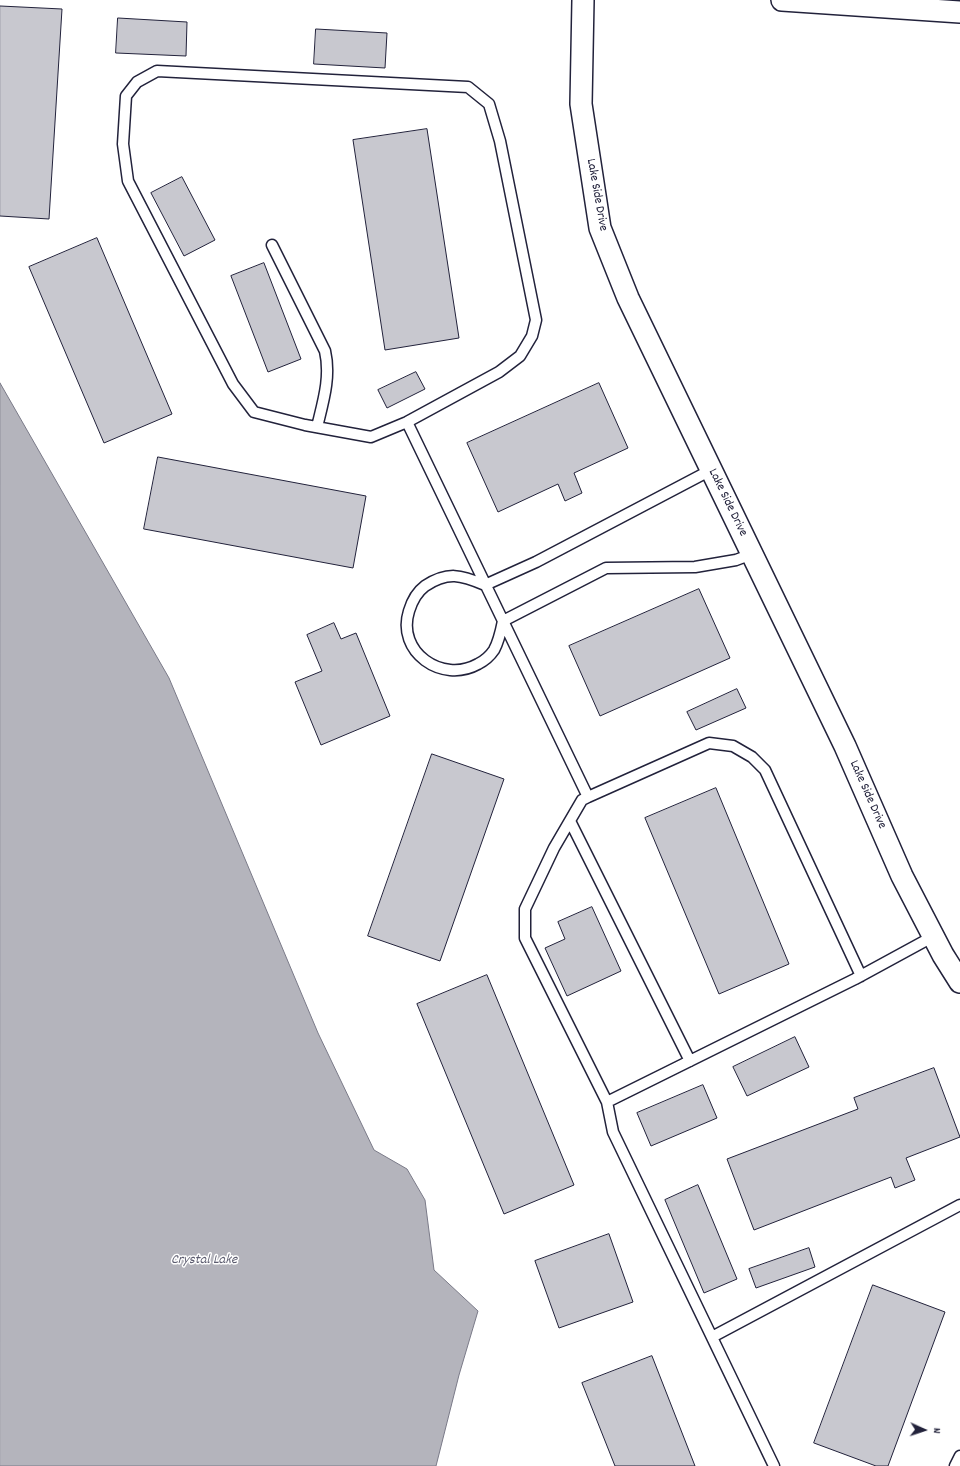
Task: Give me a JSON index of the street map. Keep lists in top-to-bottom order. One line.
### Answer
{"streets":{"street":["Lake Side Drive"]},"water":["Crystal Lake"],"north":"right"}
